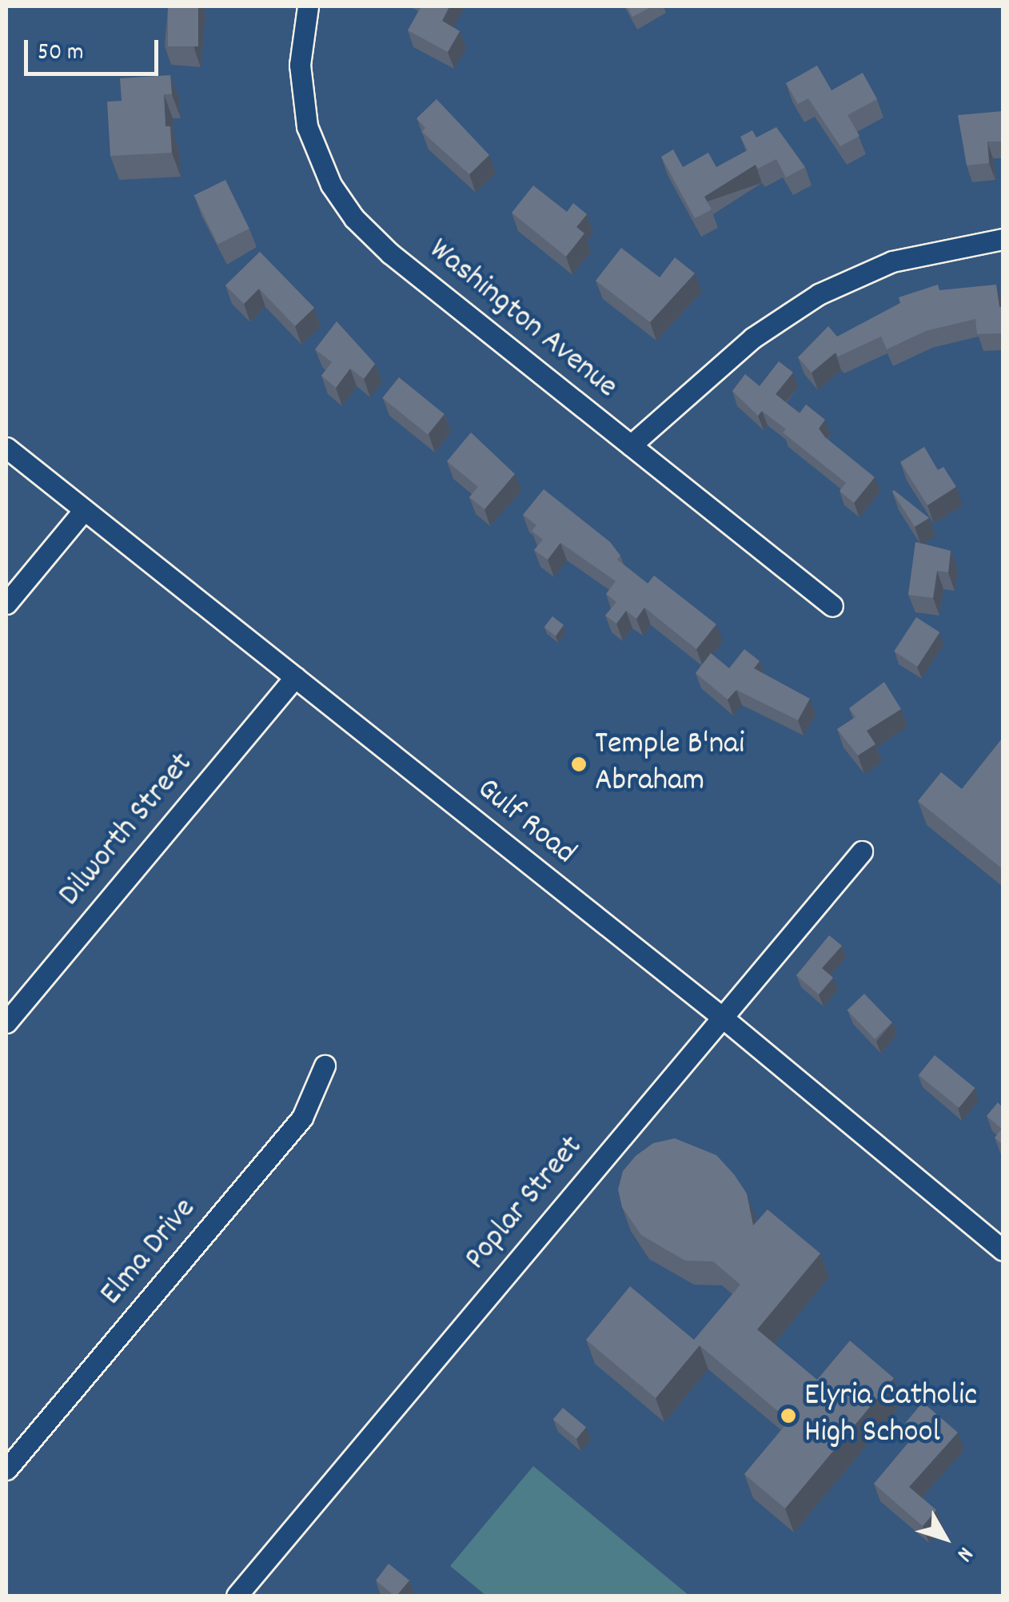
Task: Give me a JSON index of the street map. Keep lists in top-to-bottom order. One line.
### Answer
{"streets":{"street":["Washington Avenue","Gulf Road","Dilworth Street","Poplar Street","Elma Drive"]},"crossings":[["Gulf Road","Dilworth Street"],["Gulf Road","Poplar Street"]],"places":["Temple B'nai Abraham","Elyria Catholic High School"],"scale_bar":"50 m","north":"bottom right"}
